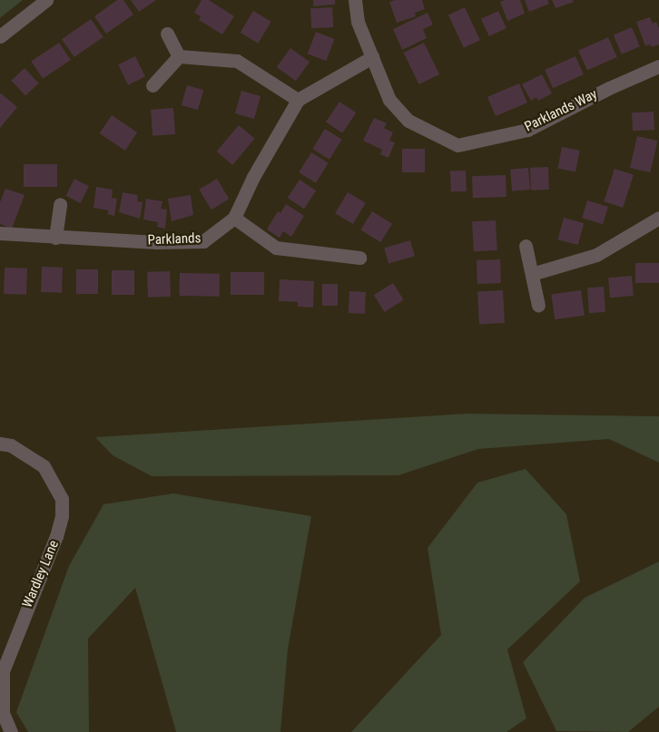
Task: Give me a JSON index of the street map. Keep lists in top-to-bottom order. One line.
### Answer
{"streets":{"street":["Parklands Way","Parklands","Wardley Lane"]}}
